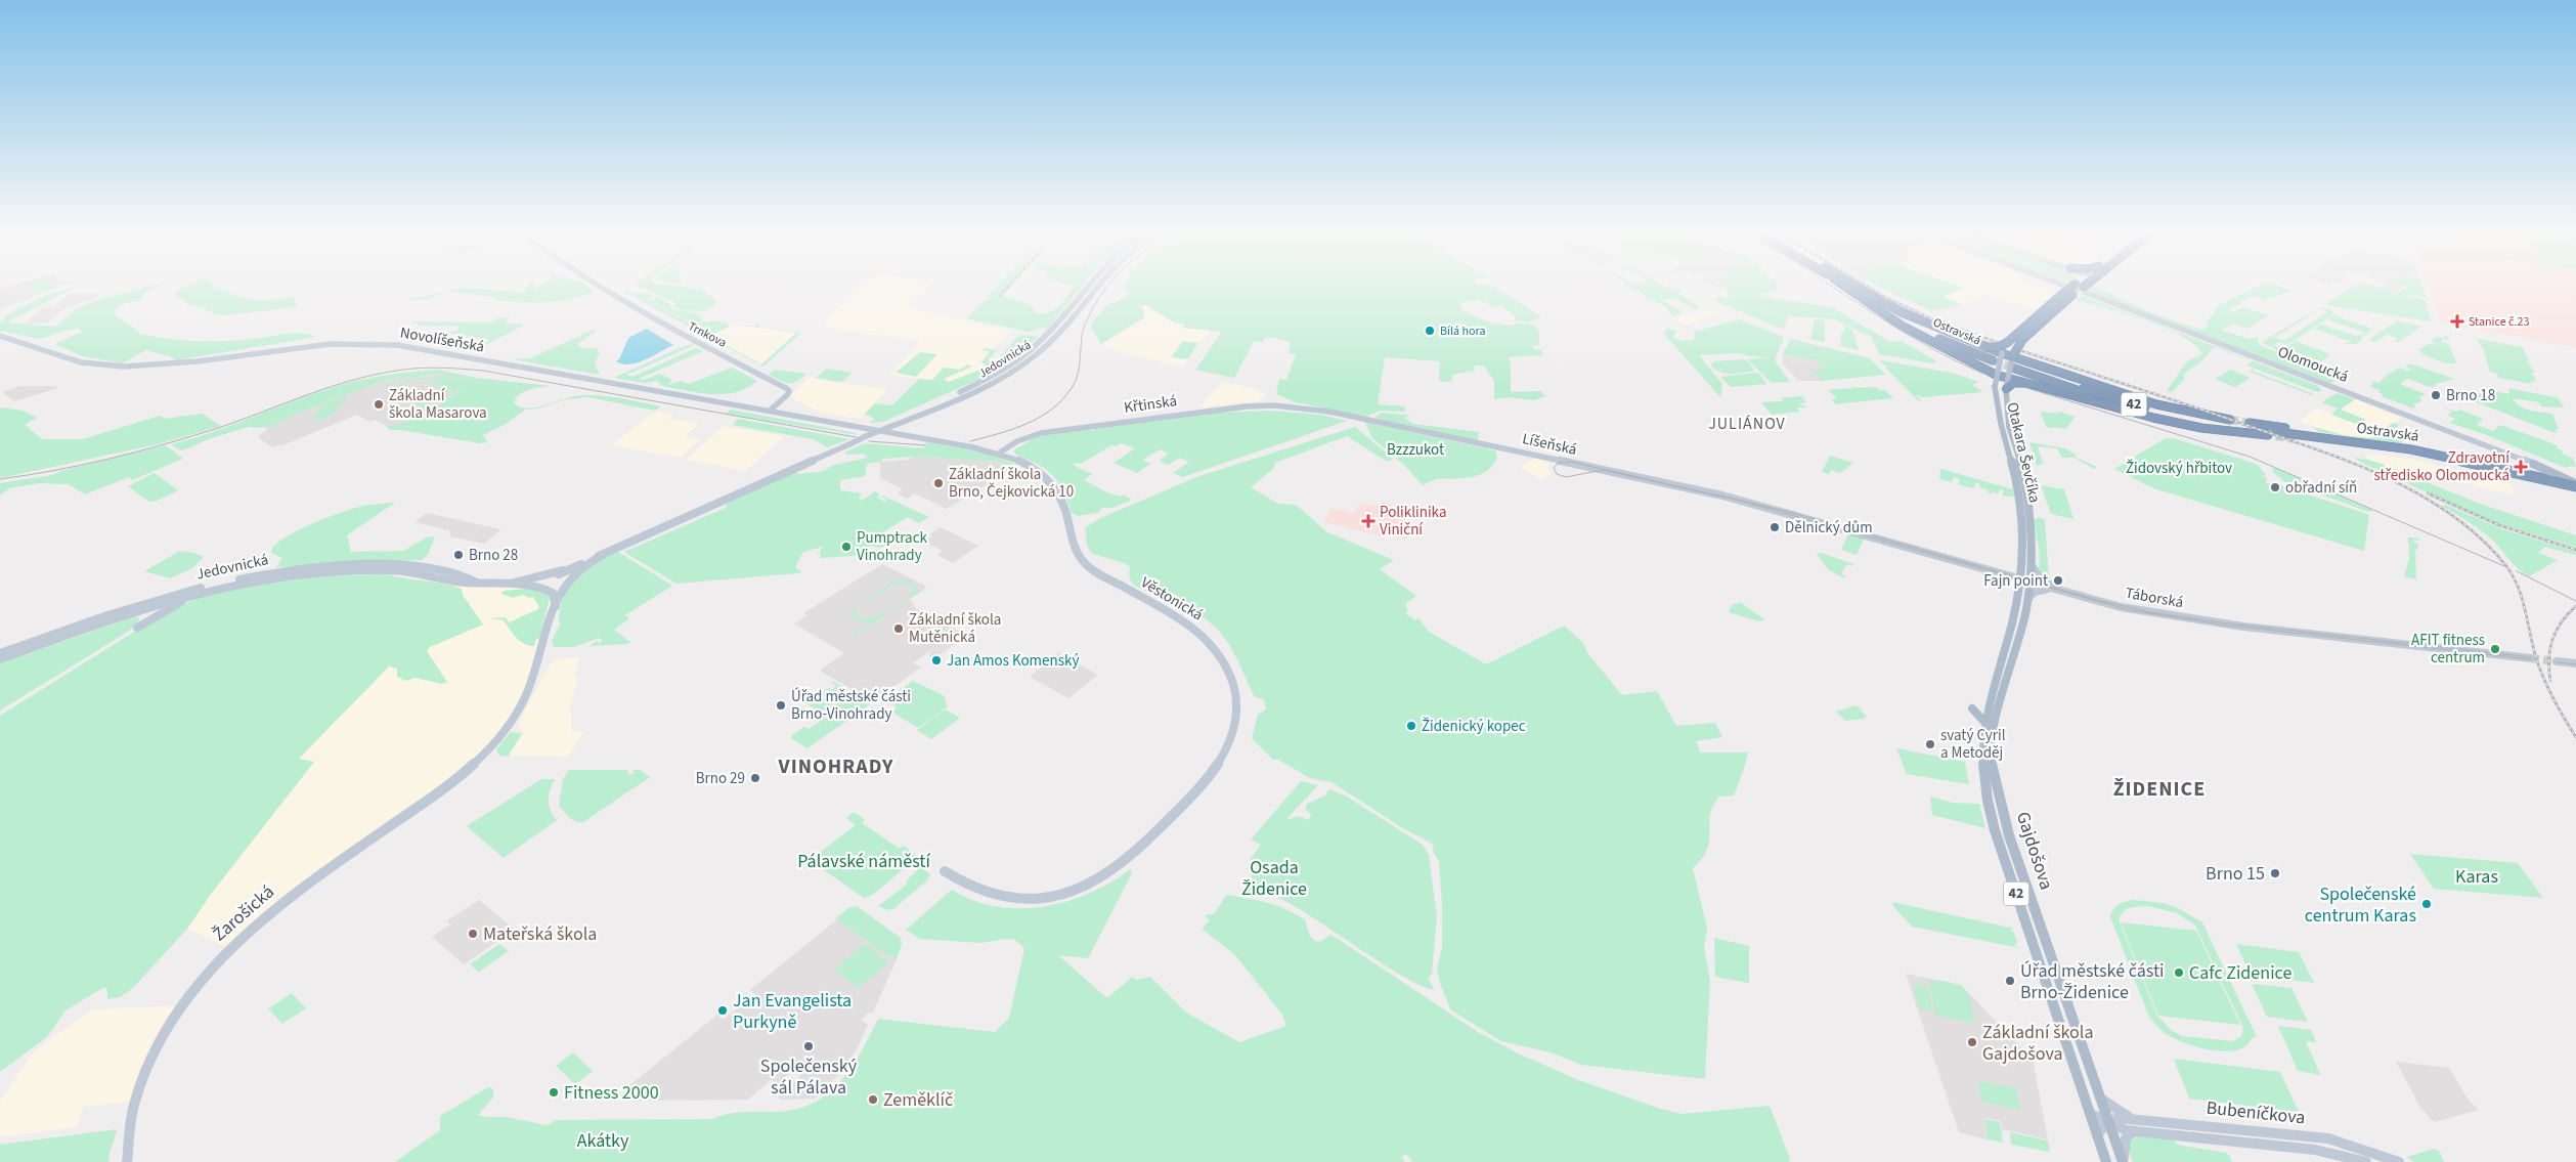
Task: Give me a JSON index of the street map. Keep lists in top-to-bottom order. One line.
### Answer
{"streets":{"highway":["Ostravská","42","Otakara Ševčíka"],"main road":["Gajdošova"],"street":["Trnkova","Novolíšeňská","Jedovnická","Olomoucká","Křtinská","Líšeňská","Táborská","Věstonická","Žarošická","Bubeníčkova"]},"crossings":[["Ostravská","42"],["Ostravská","Otakara Ševčíka"],["Trnkova","Novolíšeňská"],["Novolíšeňská","Jedovnická"],["Novolíšeňská","Věstonická"],["Jedovnická","Věstonická"],["Jedovnická","Žarošická"],["Křtinská","Líšeňská"],["Křtinská","Věstonická"],["42","Otakara Ševčíka"],["42","Gajdošova"],["42","Bubeníčkova"],["Líšeňská","Táborská"],["Otakara Ševčíka","Táborská"],["Otakara Ševčíka","Gajdošova"],["Táborská","Gajdošova"],["Gajdošova","Bubeníčkova"]],"districts":["JULIÁNOV","VINOHRADY","ŽIDENICE"],"parks":["Bzzzukot","Židovský hřbitov","Pálavské náměstí","Osada Židenice","Karas","Akátky"],"places":{"health":["Stanice č.23","Zdravotní středisko Olomoucká","Poliklinika Viniční"],"other":["Bílá hora","Brno 18","Základní škola Masarova","Základní škola Brno, Čejkovická 10","obřadní síň","Dělnický dům","Pumptrack Vinohrady","Brno 28","Fajn point","Základní škola Mutěnická","AFIT fitness centrum","Jan Amos Komenský","Úřad městské části Brno-Vinohrady","Židenický kopec","svatý Cyril a Metoděj","Brno 29","Brno 15","Společenské centrum Karas","Mateřská škola","Cafc Zidenice","Úřad městské části Brno-Židenice","Jan Evangelista Purkyně","Základní škola Gajdošova","Společenský sál Pálava","Fitness 2000","Zeměklíč"]}}
